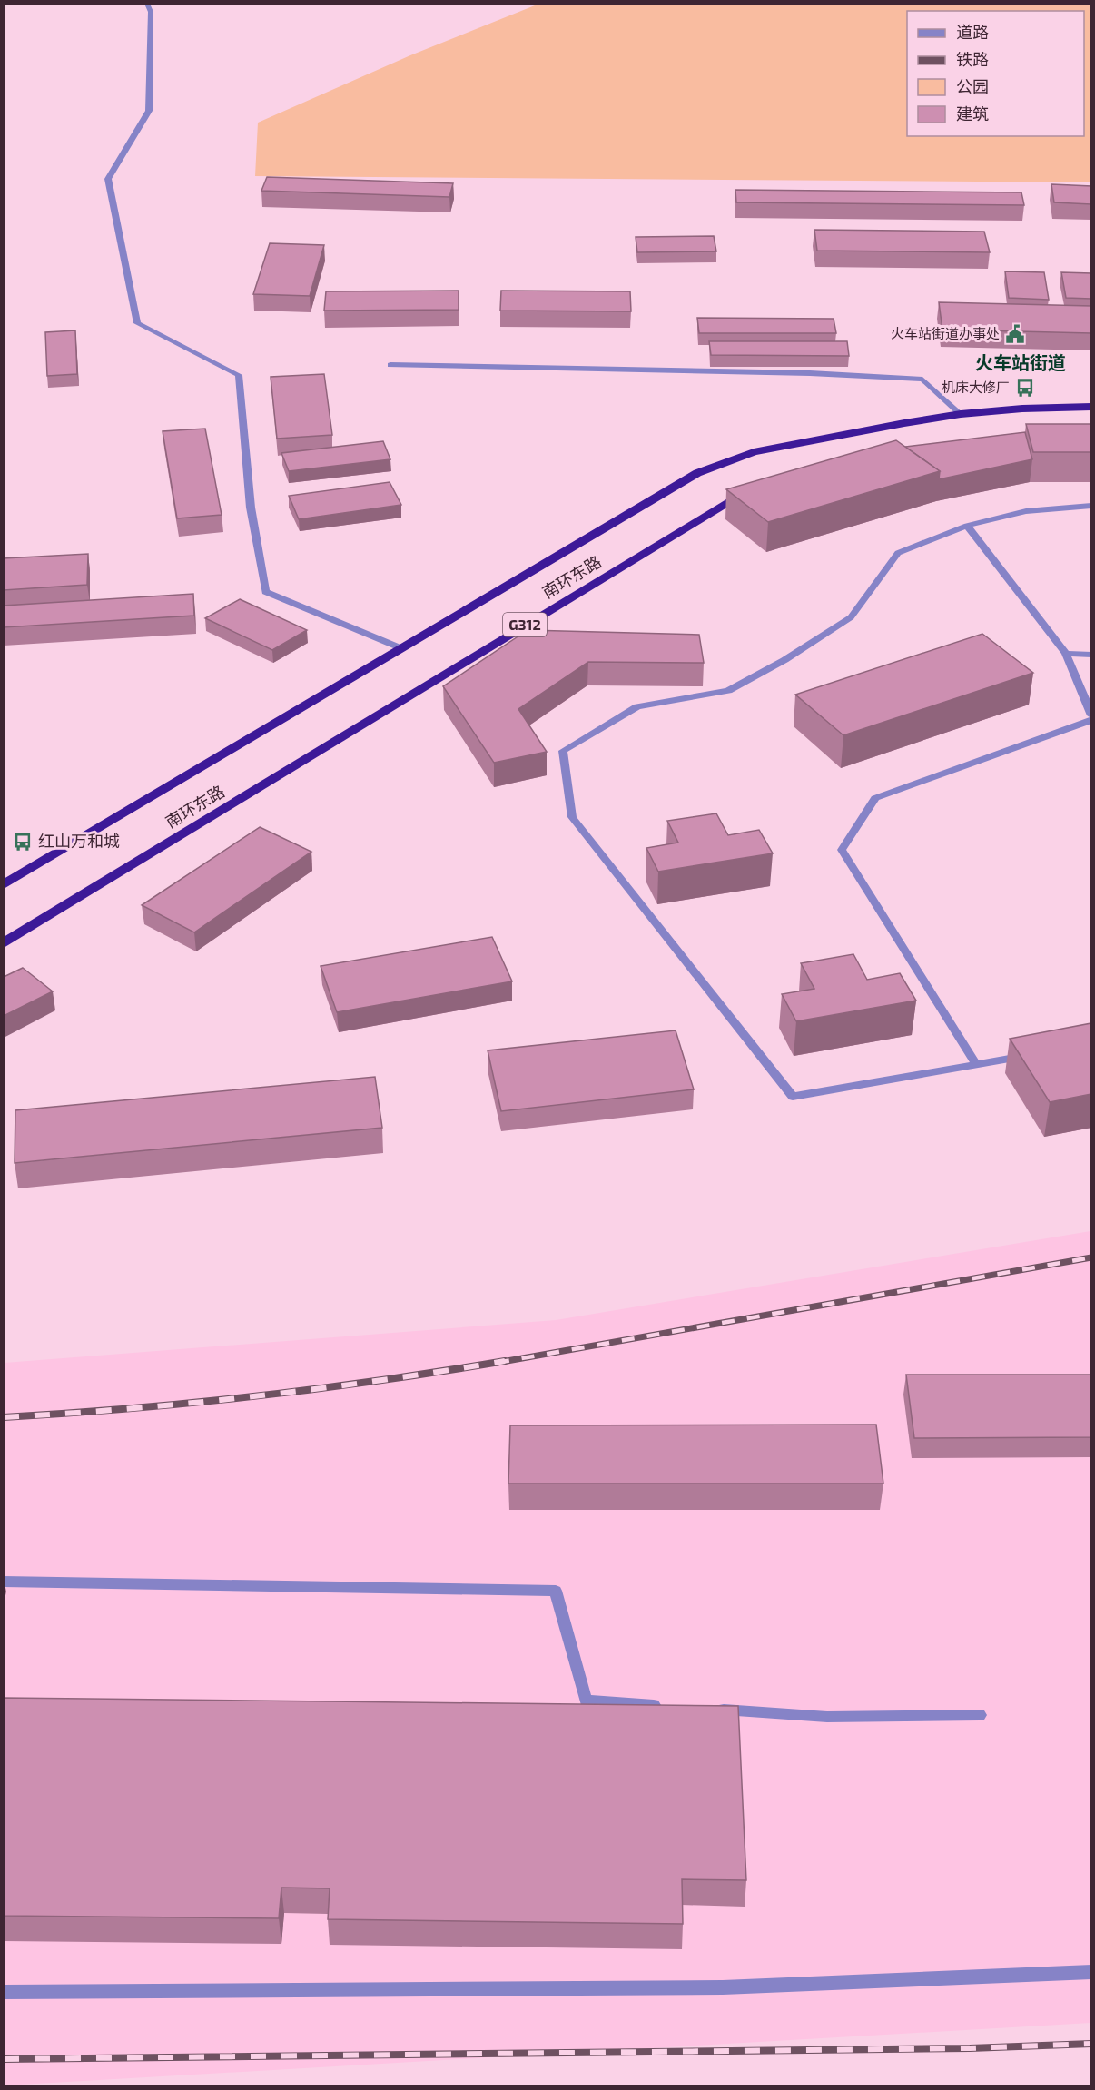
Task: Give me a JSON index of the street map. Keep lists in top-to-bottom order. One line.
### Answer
{"streets":{"highway":["南环东路","G312"]},"districts":["火车站街道"],"places":{"public building":["火车站街道办事处"],"bus stop":["机床大修厂","红山万和城"]},"legend":["道路","铁路","公园","建筑"]}
